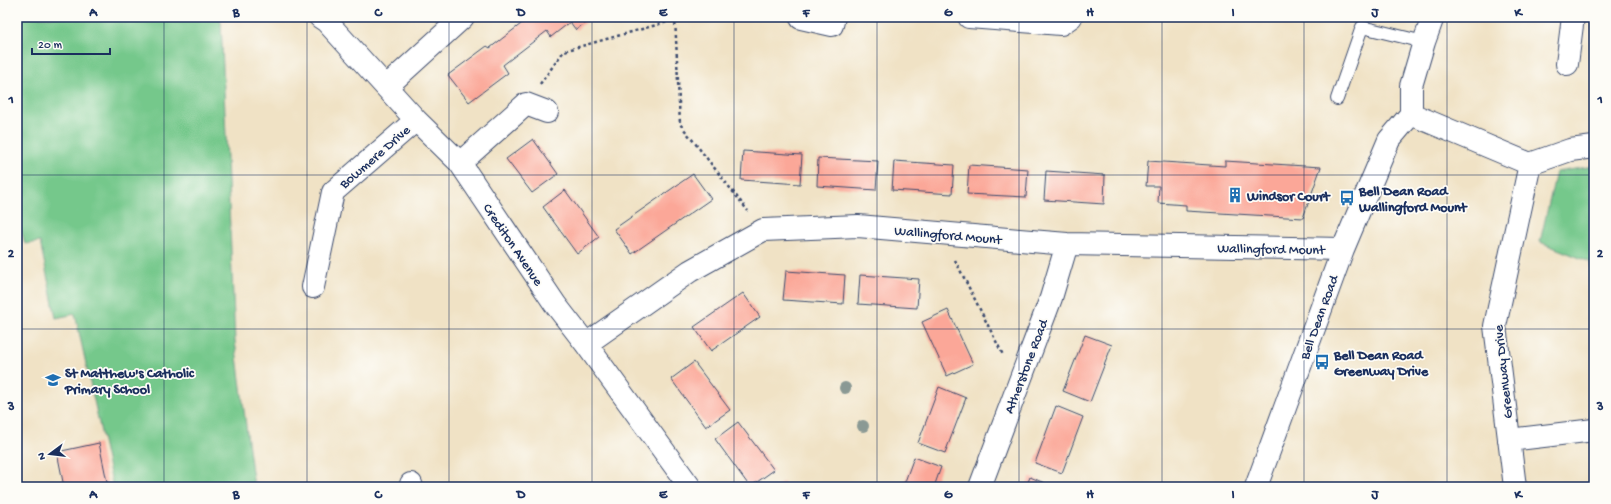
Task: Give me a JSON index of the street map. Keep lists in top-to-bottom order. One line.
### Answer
{"streets":{"street":["Bowmere Drive","Wallingford Mount","Crediton Avenue","Bell Dean Road","Atherstone Road","Greenway Drive"]},"crossings":[["Bowmere Drive","Crediton Avenue"],["Wallingford Mount","Crediton Avenue"],["Wallingford Mount","Bell Dean Road"],["Wallingford Mount","Atherstone Road"]],"places":{"building":["Windsor Court"],"bus stop":["Bell Dean Road Wallingford Mount","Bell Dean Road Greenway Drive"],"school or university":["St Matthew's Catholic Primary School"]},"scale_bar":"20 m","north":"left","grid":{"columns":["A","B","C","D","E","F","G","H","I","J","K"],"rows":["1","2","3"]}}
